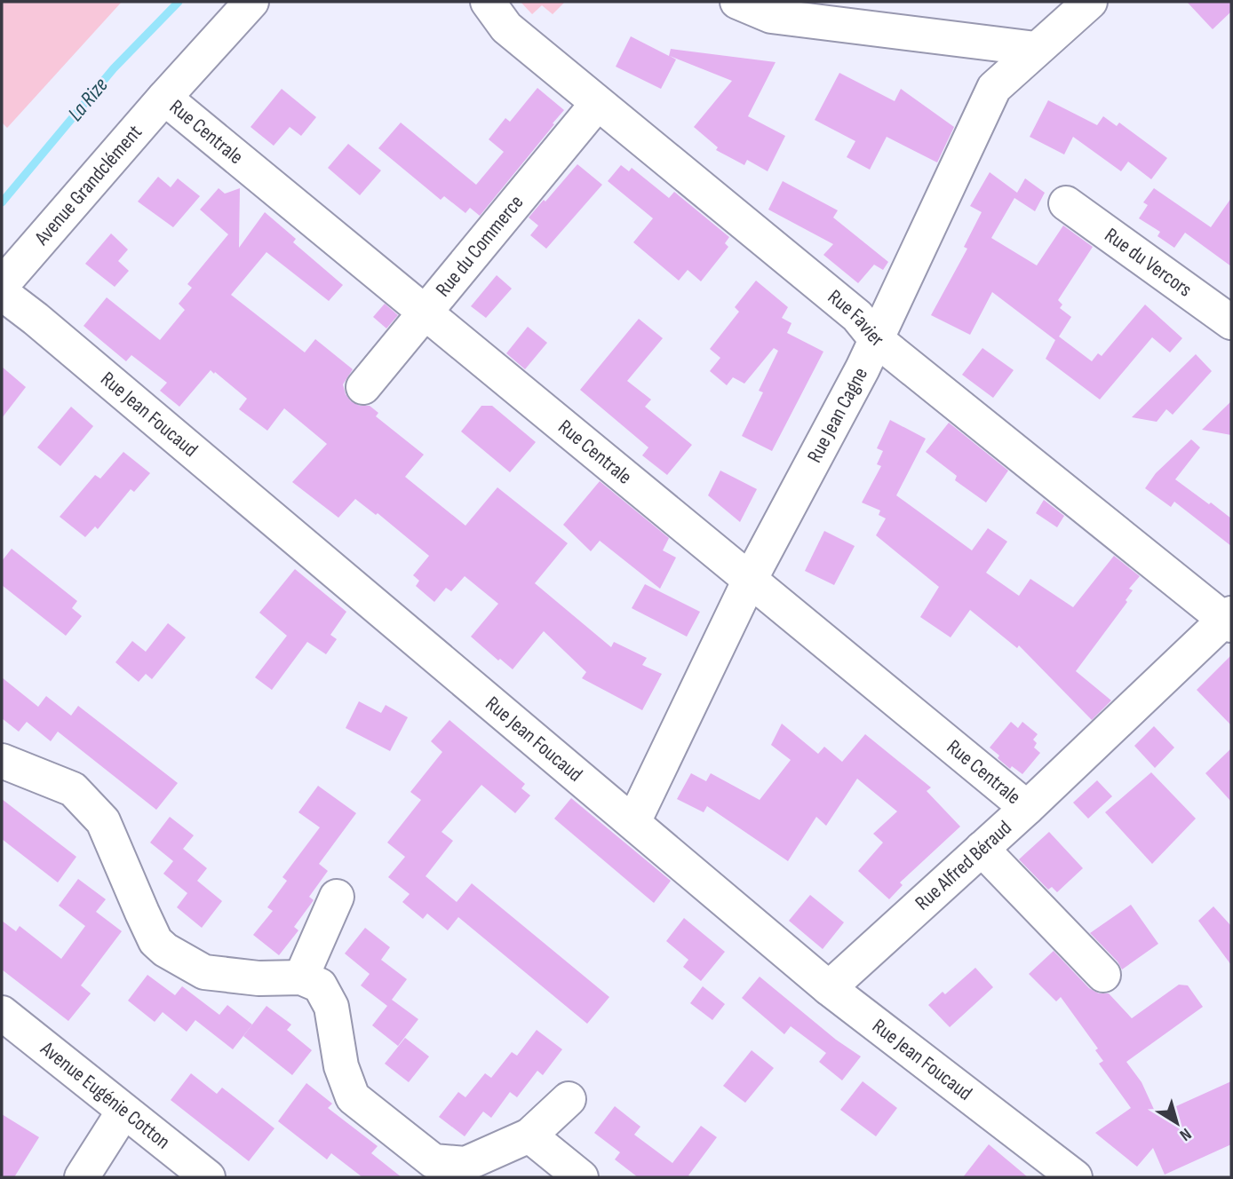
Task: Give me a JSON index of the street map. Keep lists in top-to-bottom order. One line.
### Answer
{"streets":{"street":["Rue Centrale","Avenue Grandclément","Rue du Commerce","Rue du Vercors","Rue Favier","Rue Jean Foucaud","Rue Jean Cagne","Rue Alfred Béraud","Avenue Eugénie Cotton"]},"crossings":[["Rue Centrale","Avenue Grandclément"],["Rue Centrale","Rue du Commerce"],["Rue Centrale","Rue Jean Cagne"],["Rue Centrale","Rue Alfred Béraud"],["Rue du Commerce","Rue Favier"],["Rue Favier","Rue Jean Cagne"],["Rue Favier","Rue Alfred Béraud"],["Rue Jean Foucaud","Rue Jean Cagne"],["Rue Jean Foucaud","Rue Alfred Béraud"]],"water":["La Rize"],"north":"bottom right"}
